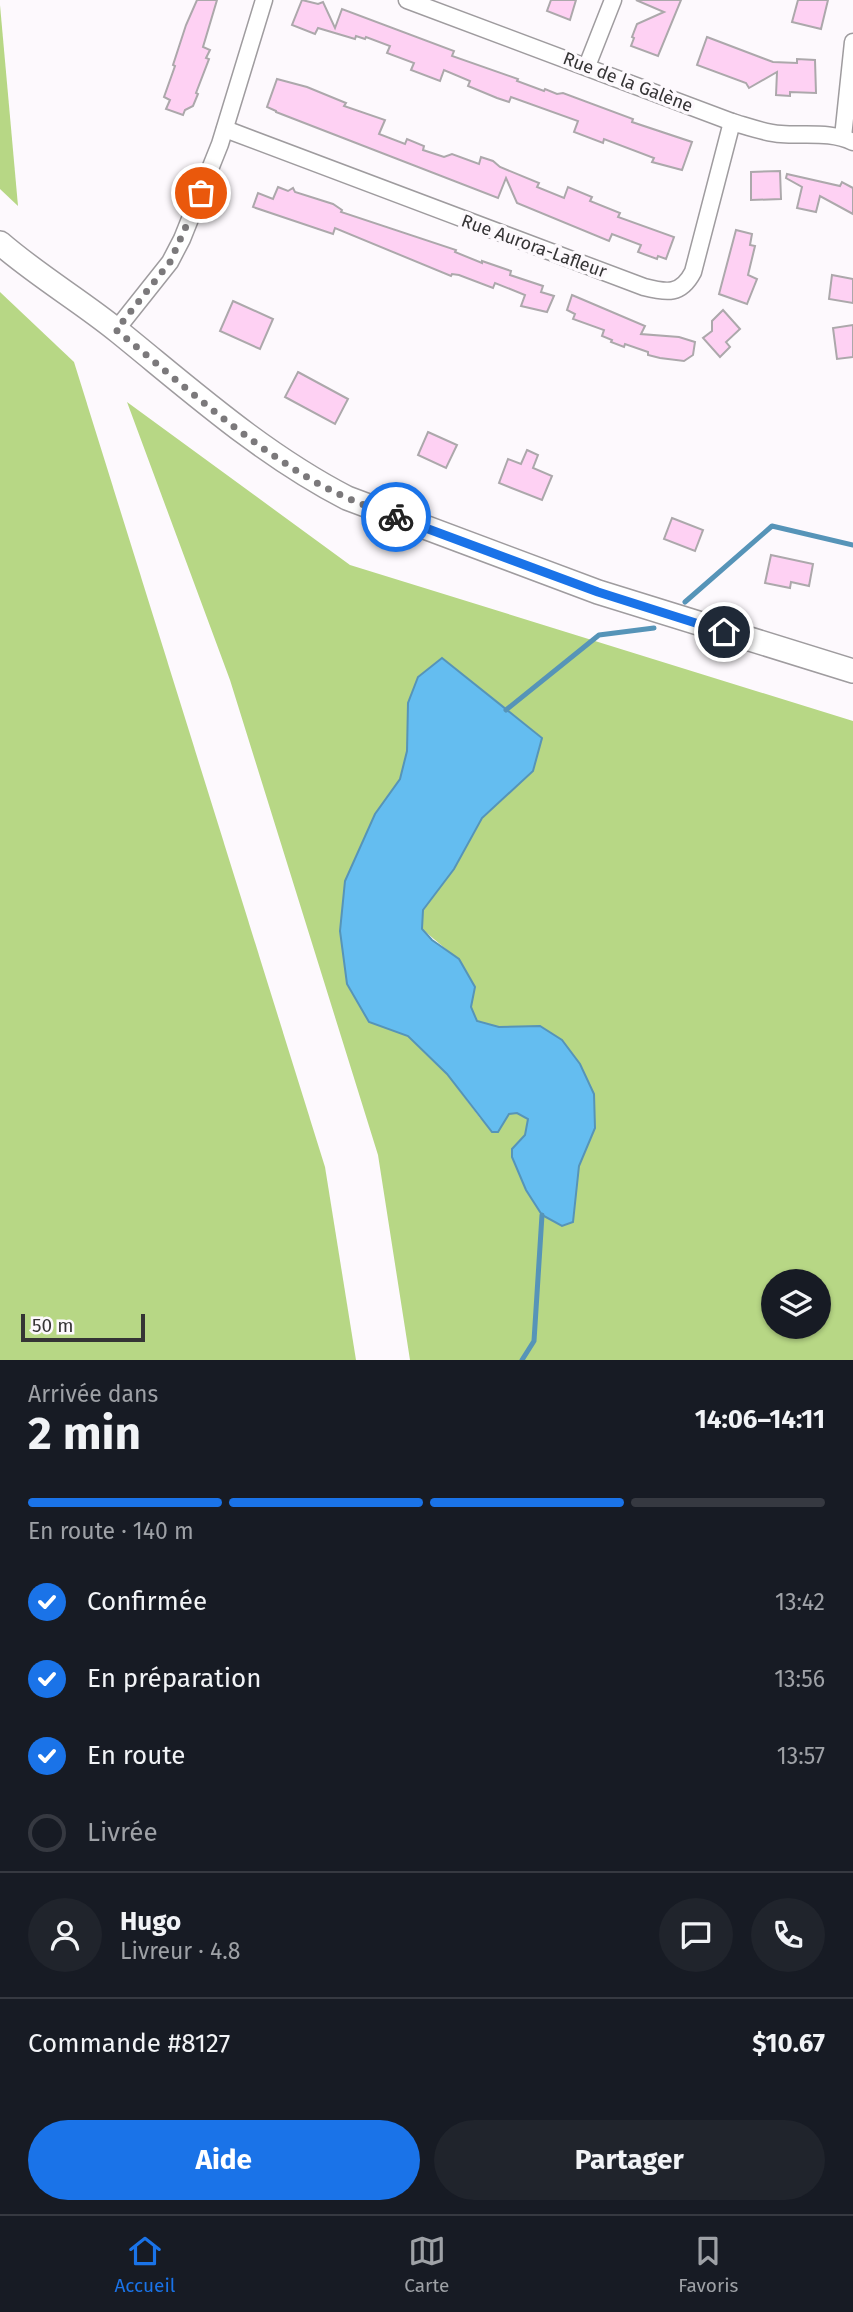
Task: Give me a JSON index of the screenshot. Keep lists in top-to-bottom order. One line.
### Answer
{"streets":{"street":["Rue de la Galène","Rue Aurora-Lafleur"]},"crossings":[["Rue de la Galène","Rue Aurora-Lafleur"]],"scale_bar":"50 m","page":{"scale":"50 m","heading":["2 min","Arrivée dans","14:06–14:11"],"panel":["Hugo","Livreur · 4.8","Commande #8127","$10.67"],"bar":"En route · 140 m","list":[["Confirmée","13:42"],["En préparation","13:56"],["En route","13:57"],"Livrée"],"buttons":["Aide","Partager"],"tabs":["Accueil","Carte","Favoris"]}}
